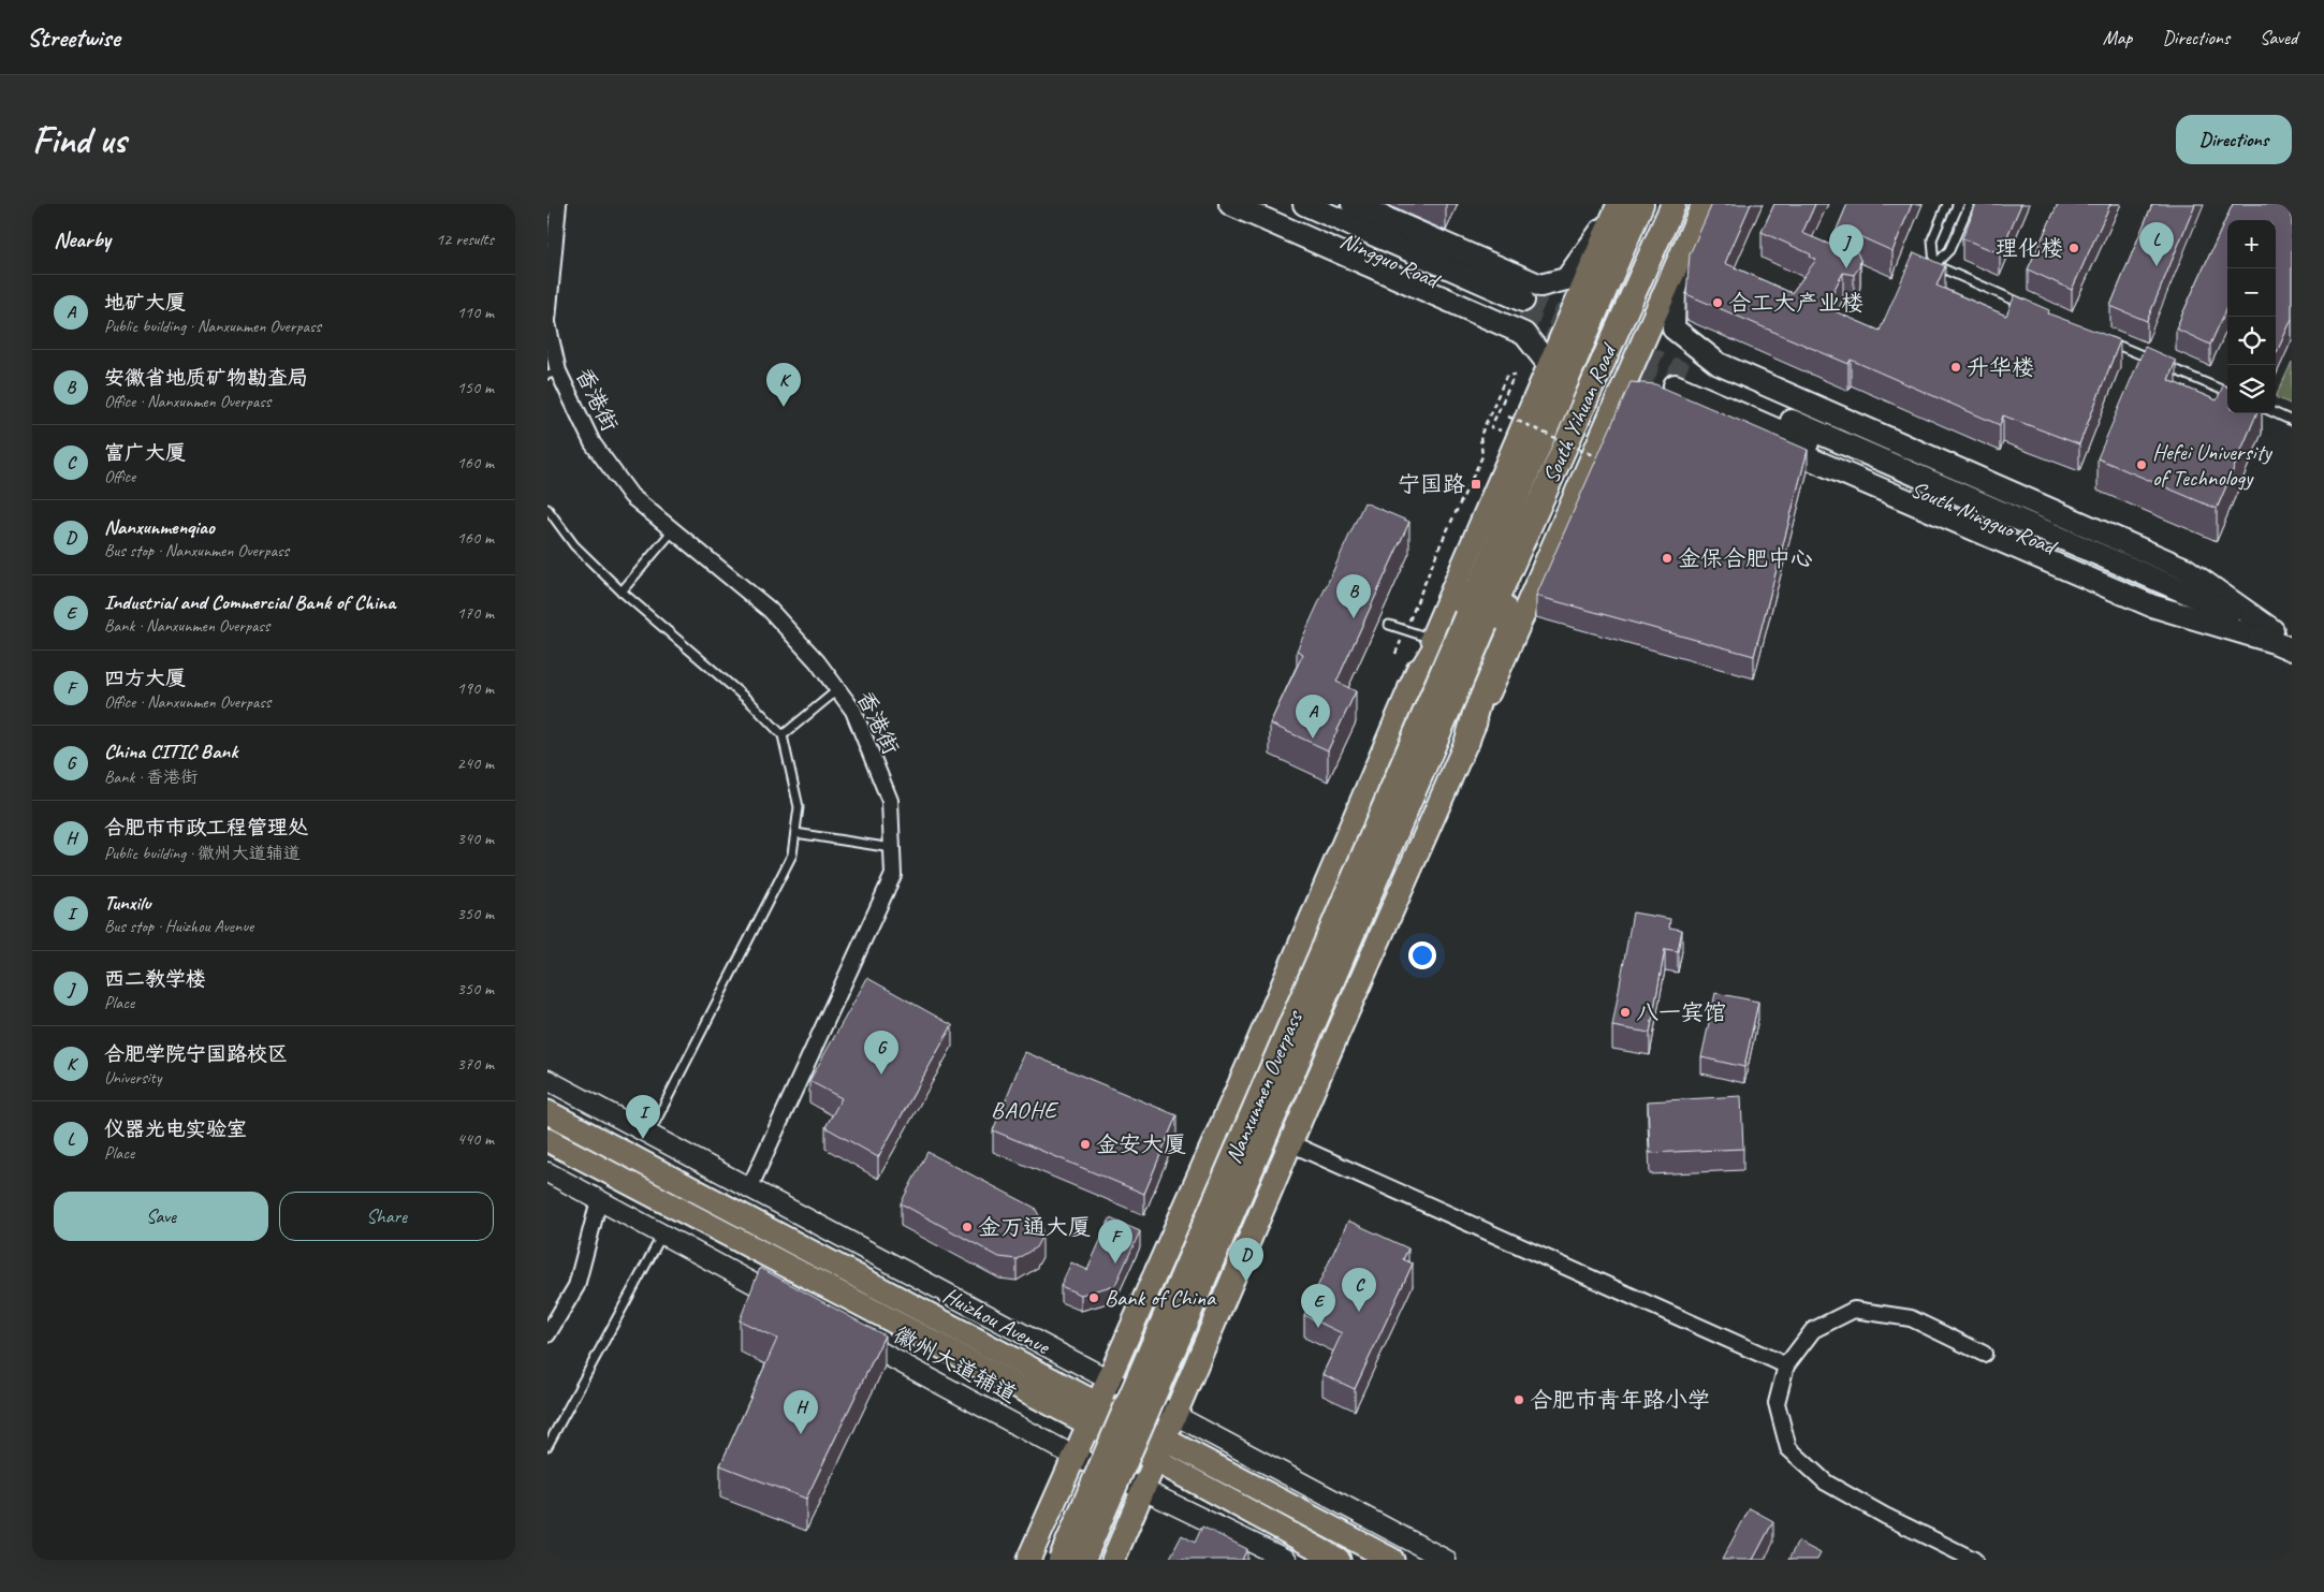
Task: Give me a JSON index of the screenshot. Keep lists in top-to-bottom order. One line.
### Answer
{"streets":{"highway":["South Yihuan Road","Nanxunmen Overpass"],"main road":["Ningguo Road","South Ningguo Road","Huizhou Avenue"],"street":["香港街","徽州大道辅道"]},"crossings":[["香港街","Huizhou Avenue"],["South Yihuan Road","Nanxunmen Overpass"]],"districts":["BAOHE"],"places":{"other":["理化楼","合工大产业楼","升华楼","Hefei University of Technology","金保合肥中心","八一宾馆","金安大厦","金万通大厦","Bank of China","合肥市青年路小学"],"transit":["宁国路"]},"page":{"header":"Streetwise","nav":["Map","Directions","Saved"],"buttons":["Directions",["Save","Share"]],"title":"Find us","heading":["Nearby","12 results"],"map_buttons":["+","−"],"pins":["L","J","K","B","A","G","I","F","D","C","E","H"],"list":[{"mark":"A","name":"地矿大厦","note":"Public building · Nanxunmen Overpass","value":"110 m"},{"mark":"B","name":"安徽省地质矿物勘查局","note":"Office · Nanxunmen Overpass","value":"150 m"},{"mark":"C","name":"富广大厦","note":"Office","value":"160 m"},{"mark":"D","name":"Nanxunmenqiao","note":"Bus stop · Nanxunmen Overpass","value":"160 m"},{"mark":"E","name":"Industrial and Commercial Bank of China","note":"Bank · Nanxunmen Overpass","value":"170 m"},{"mark":"F","name":"四方大厦","note":"Office · Nanxunmen Overpass","value":"190 m"},{"mark":"G","name":"China CITIC Bank","note":"Bank · 香港街","value":"240 m"},{"mark":"H","name":"合肥市市政工程管理处","note":"Public building · 徽州大道辅道","value":"340 m"},{"mark":"I","name":"Tunxilu","note":"Bus stop · Huizhou Avenue","value":"350 m"},{"mark":"J","name":"西二教学楼","note":"Place","value":"350 m"},{"mark":"K","name":"合肥学院宁国路校区","note":"University","value":"370 m"},{"mark":"L","name":"仪器光电实验室","note":"Place","value":"440 m"}]}}
